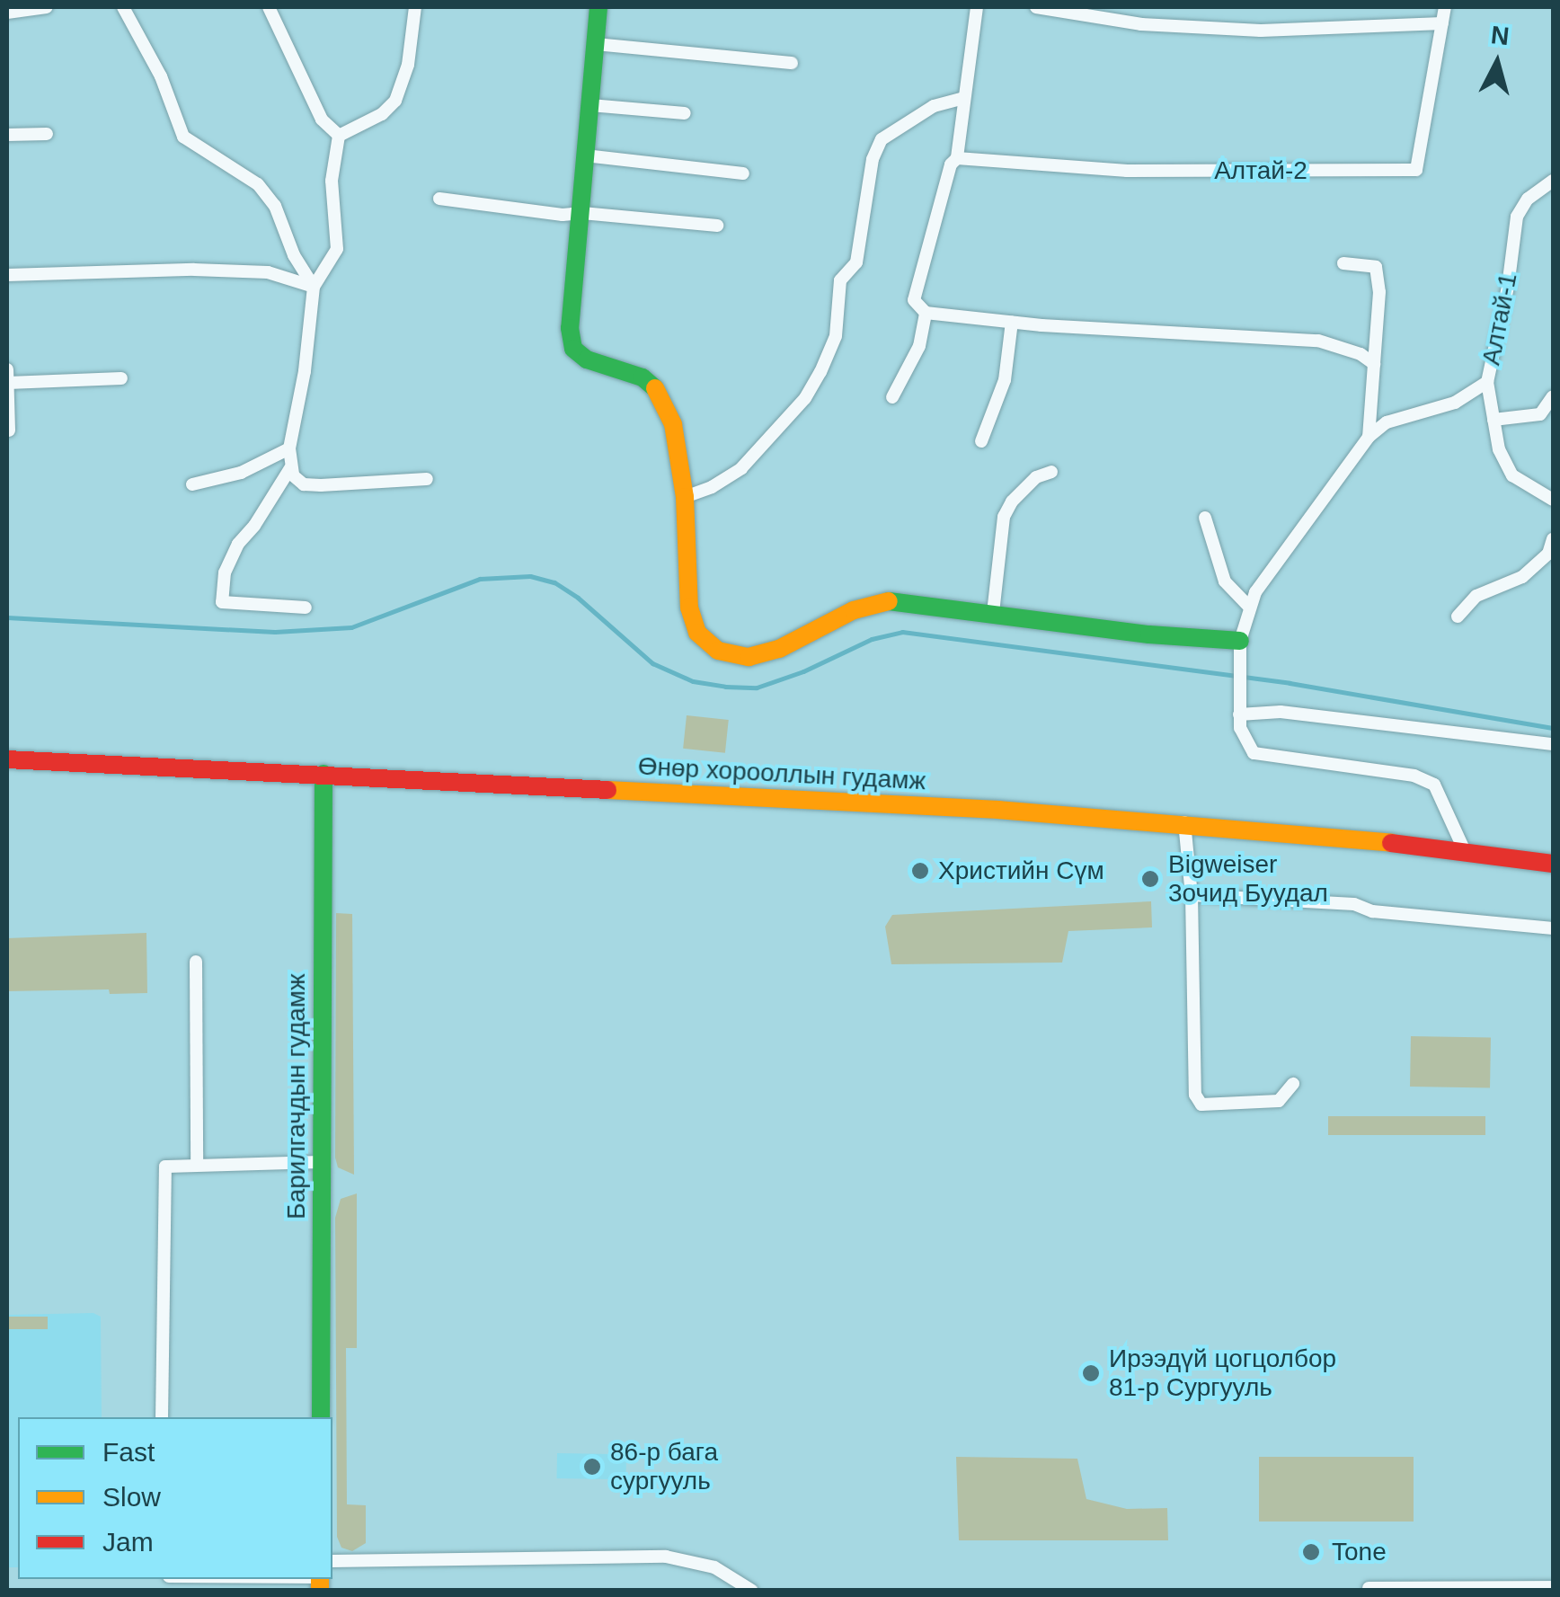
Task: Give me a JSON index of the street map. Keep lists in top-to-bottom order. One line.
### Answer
{"streets":{"street":["Алтай-2","Алтай-1","Өнөр хорооллын гудамж","Барилгачдын гудамж"]},"crossings":[["Өнөр хорооллын гудамж","Барилгачдын гудамж"]],"places":["Христийн Сүм","Bigweiser 3очид Буудал","Ирээдүй цогцолбор 81-р Сургууль","86-р бага сургууль","Tone"],"legend":["Fast","Slow","Jam"],"north":"top"}
